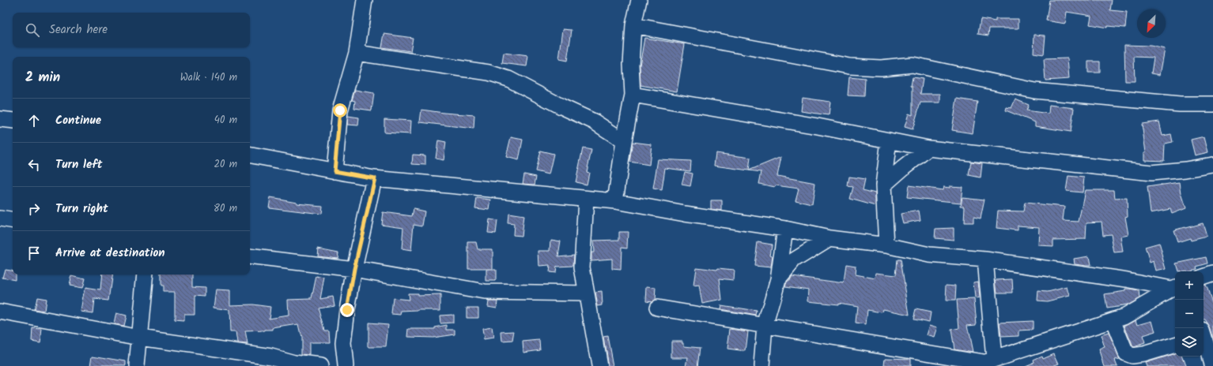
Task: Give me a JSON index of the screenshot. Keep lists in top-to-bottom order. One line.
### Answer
{"north":"bottom left","page":{"search":"Search here","heading":["2 min","Walk · 140 m"],"list":[["Continue","40 m"],["Turn left","20 m"],["Turn right","80 m"],"Arrive at destination"],"map_buttons":["+","−"]}}
